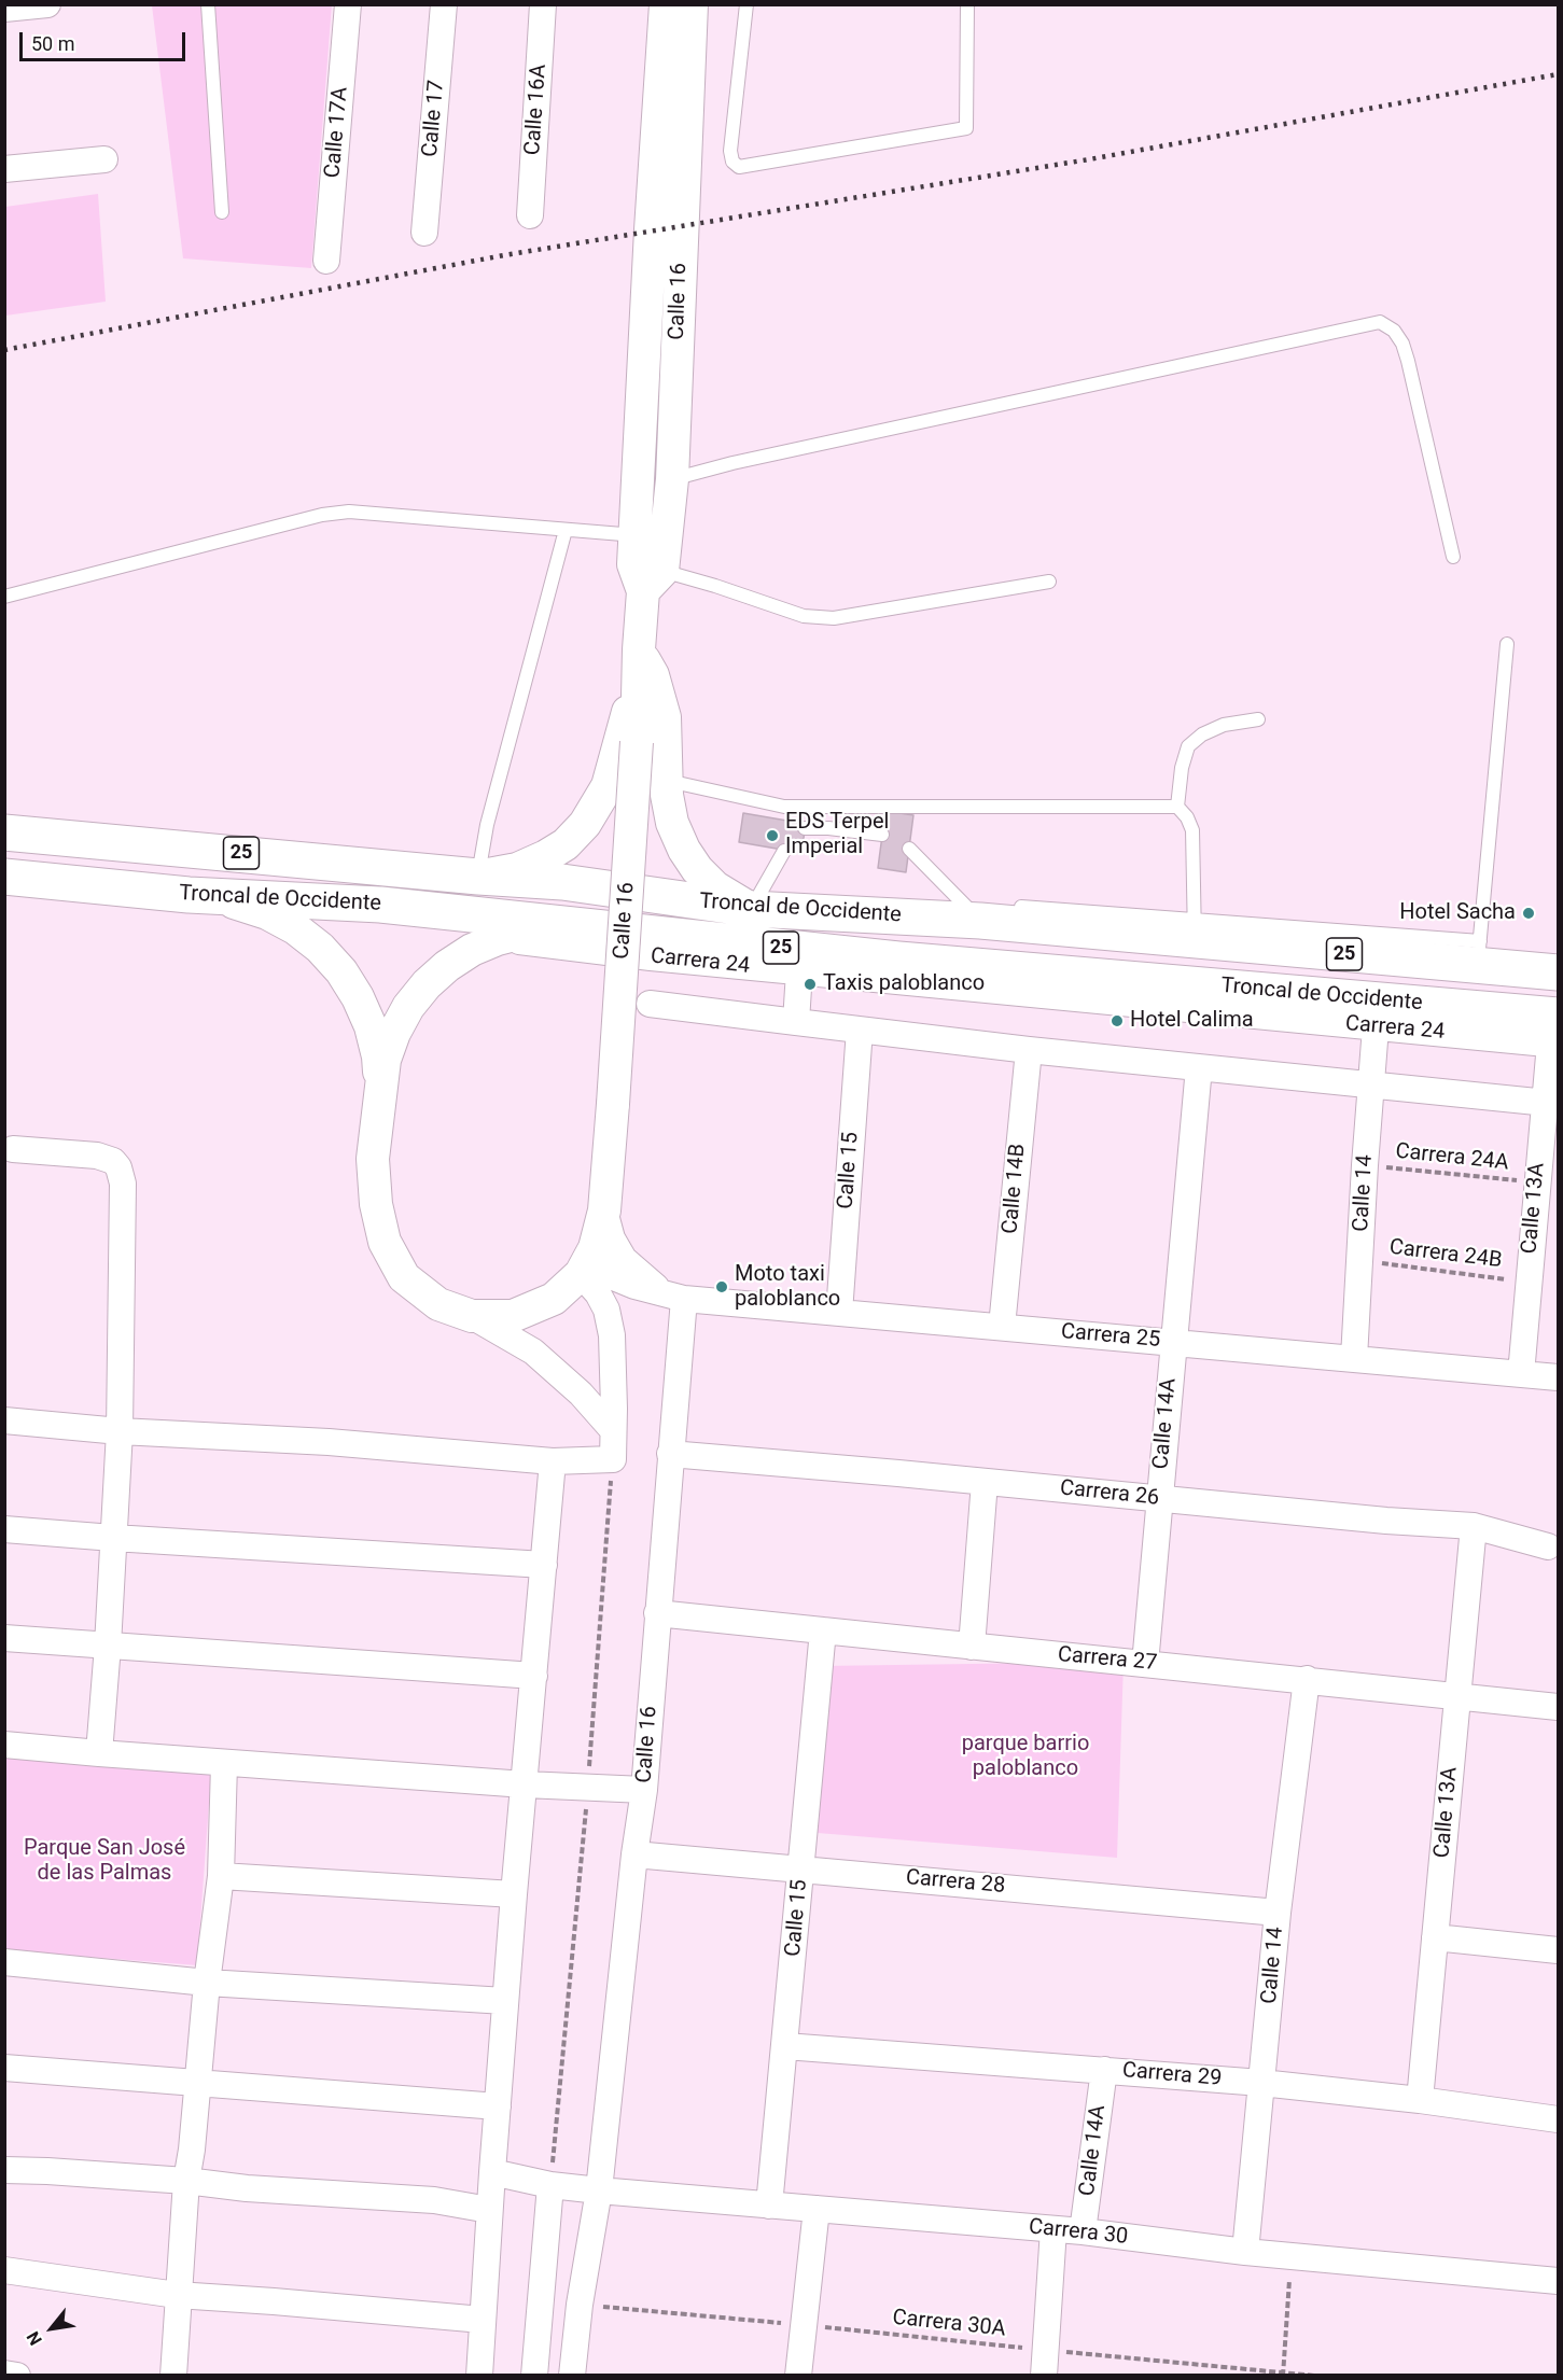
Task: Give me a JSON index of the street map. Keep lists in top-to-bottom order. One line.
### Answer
{"streets":{"highway":["25","Troncal de Occidente"],"street":["Calle 16A","Calle 17","Calle 17A","Calle 16","Carrera 24","Calle 15","Calle 14B","Calle 14","Calle 13A","Carrera 25","Calle 14A","Carrera 26","Carrera 27","Carrera 28","Carrera 29","Carrera 30"],"path":["Carrera 24A","Carrera 24B","Carrera 30A"]},"crossings":[["Calle 16","Carrera 25"],["Calle 16","Carrera 26"],["Calle 16","Carrera 27"],["Calle 16","Carrera 28"],["Calle 16","Carrera 30"],["Calle 16","Carrera 30A"],["Troncal de Occidente","Carrera 24"],["Troncal de Occidente","Calle 13A"],["Carrera 24","Calle 14"],["Carrera 24","Calle 13A"],["Carrera 24A","Calle 14"],["Carrera 24A","Calle 13A"],["Calle 15","Carrera 25"],["Calle 15","Carrera 27"],["Calle 15","Carrera 28"],["Calle 15","Carrera 29"],["Calle 15","Carrera 30"],["Calle 14B","Carrera 25"],["Calle 14","Carrera 24B"],["Calle 14","Carrera 25"],["Calle 14","Carrera 27"],["Calle 14","Carrera 28"],["Calle 14","Carrera 29"],["Calle 14","Carrera 30"],["Calle 13A","Carrera 24B"],["Calle 13A","Carrera 25"],["Calle 13A","Carrera 26"],["Calle 13A","Carrera 27"],["Calle 13A","Carrera 29"],["Carrera 25","Calle 14A"],["Calle 14A","Carrera 26"],["Calle 14A","Carrera 27"],["Calle 14A","Carrera 29"],["Calle 14A","Carrera 30"]],"parks":["parque barrio paloblanco","Parque San José de las Palmas"],"places":["EDS Terpel Imperial","Hotel Sacha","Taxis paloblanco","Hotel Calima","Moto taxi paloblanco"],"scale_bar":"50 m","north":"bottom left"}
